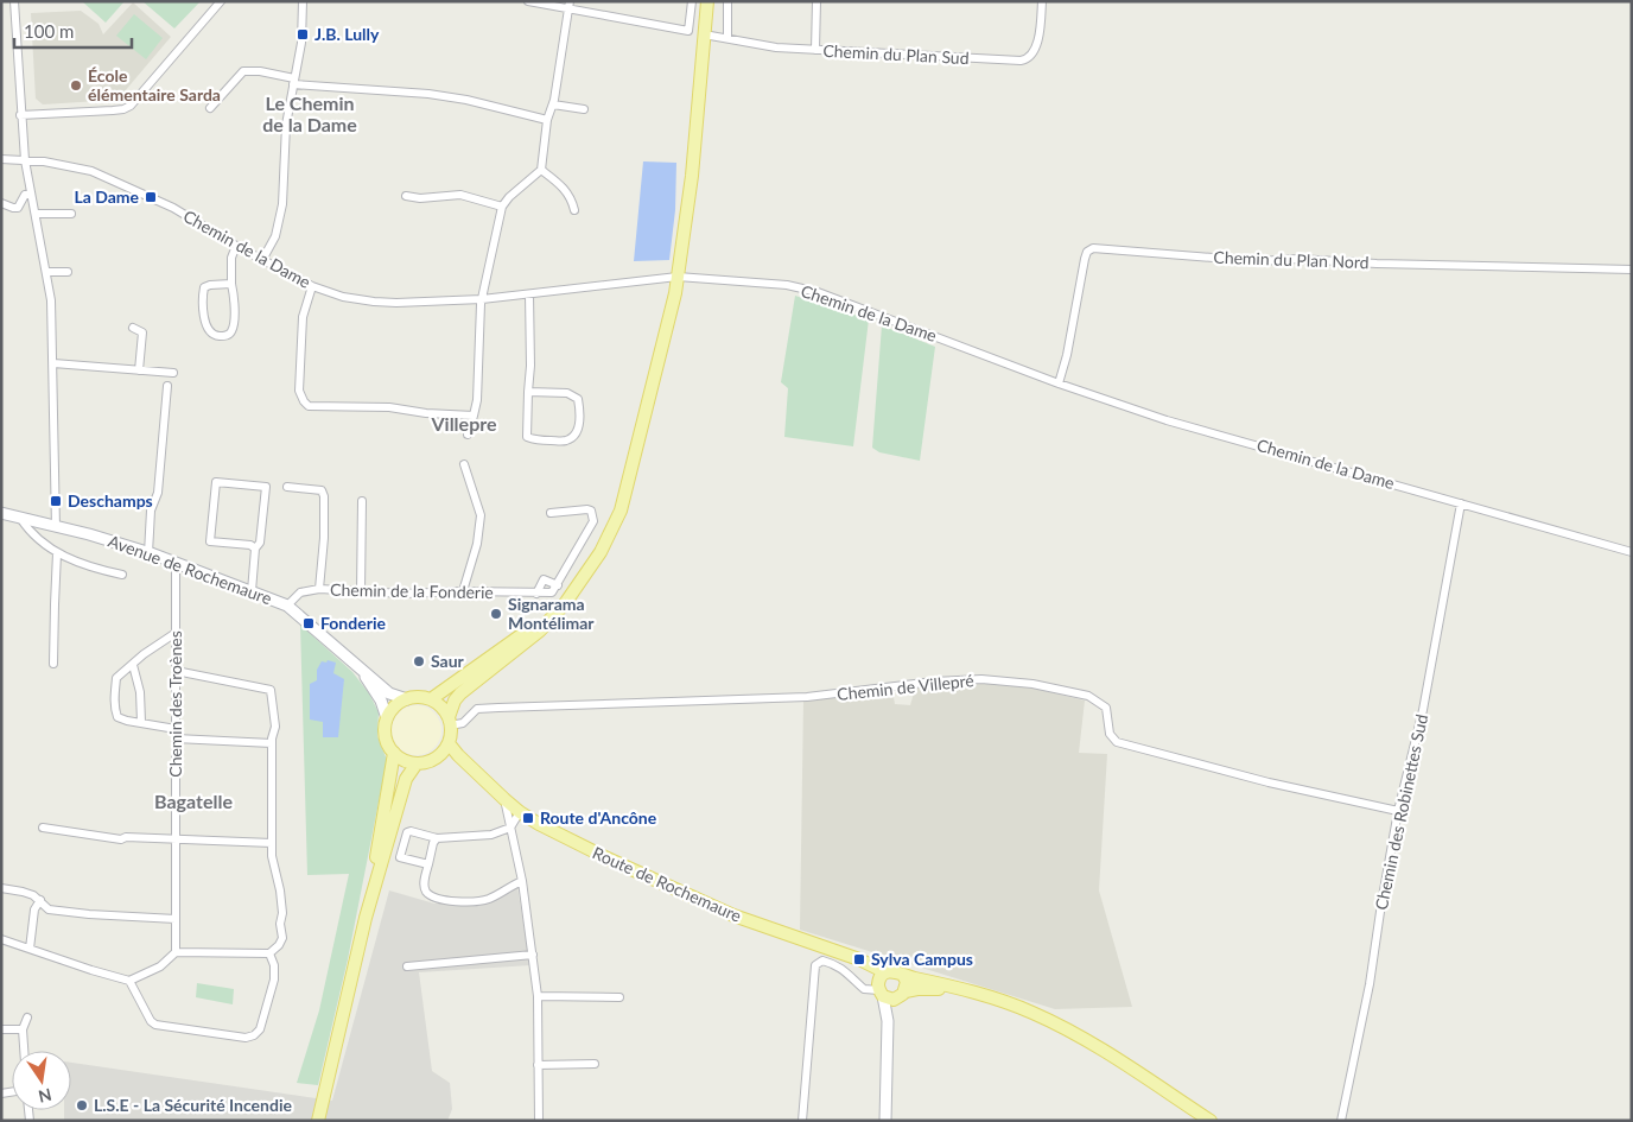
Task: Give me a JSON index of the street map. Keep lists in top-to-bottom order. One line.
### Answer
{"streets":{"main road":["Route de Rochemaure"],"street":["Chemin du Plan Sud","Chemin de la Dame","Chemin du Plan Nord","Avenue de Rochemaure","Chemin de la Fonderie","Chemin de Villepré","Chemin des Troènes","Chemin des Robinettes Sud"]},"crossings":[["Chemin de la Dame","Chemin du Plan Nord"],["Chemin de la Dame","Chemin des Robinettes Sud"],["Avenue de Rochemaure","Chemin de la Fonderie"],["Avenue de Rochemaure","Chemin de Villepré"],["Avenue de Rochemaure","Chemin des Troènes"],["Avenue de Rochemaure","Route de Rochemaure"],["Chemin de Villepré","Chemin des Robinettes Sud"],["Chemin de Villepré","Route de Rochemaure"]],"districts":["Le Chemin de la Dame","Villepre","Bagatelle"],"places":{"transit":["J.B. Lully","La Dame","Deschamps","Fonderie","Route d'Ancône","Sylva Campus"],"other":["École élémentaire Sarda","Signarama Montélimar","Saur","L.S.E - La Sécurité Incendie"]},"scale_bar":"100 m","north":"bottom"}
